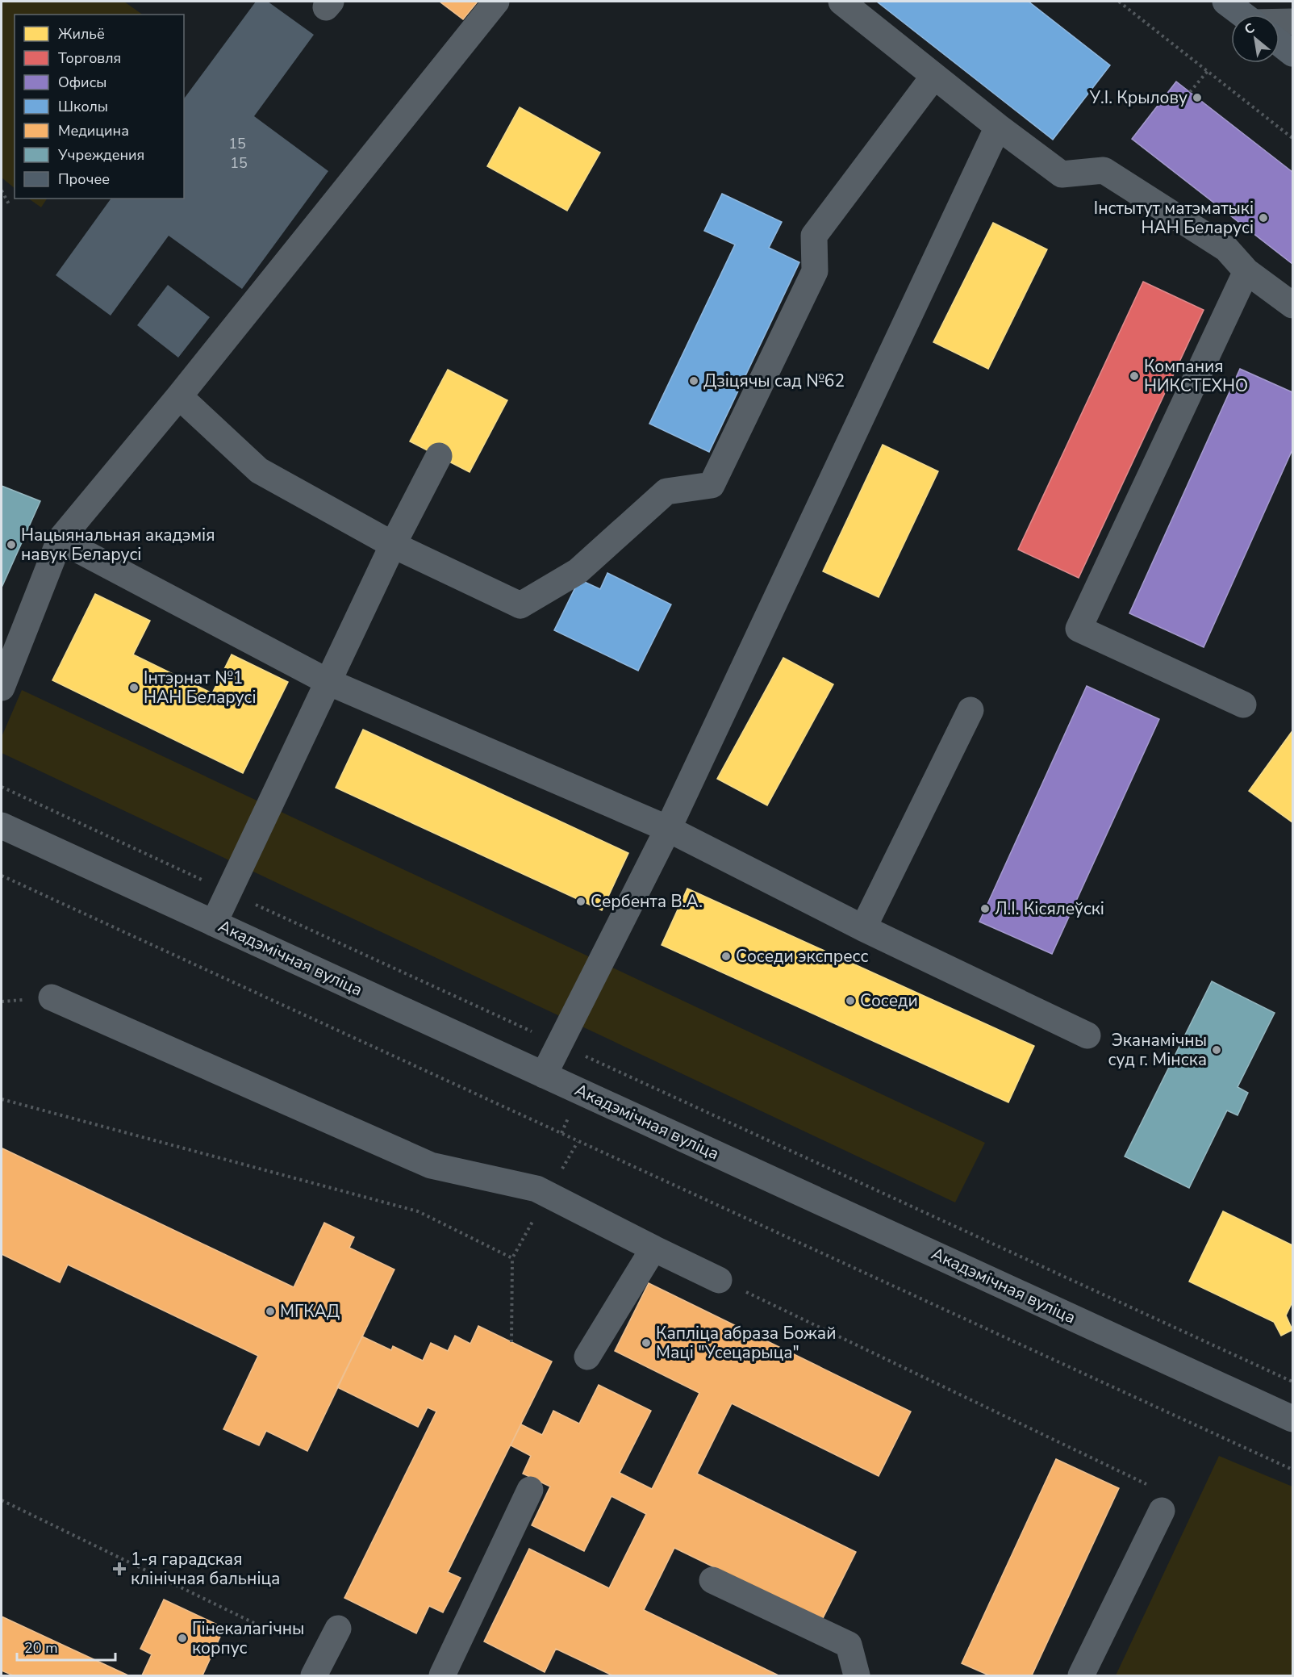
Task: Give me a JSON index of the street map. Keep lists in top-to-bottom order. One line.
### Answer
{"streets":{"street":["Акадэмічная вуліца"]},"places":{"other":["У.І. Крылову","Інстытут матэматыкі НАН Беларусі","Компания НИКСТЕХНО","Дзіцячы сад №62","Нацыянальная акадэмія навук Беларусі","Інтэрнат №1 НАН Беларусі","Сербента В.А.","Л.І. Кісялеўскі","Соседи экспресс","Соседи","Эканамічны суд г. Мінска","МГКАД","Капліца абраза Божай Маці \"Усецарыца\"","Гінекалагічны корпус"],"health":["1-я гарадская клінічная бальніца"]},"house_numbers":["15","15"],"legend":["Жильё","Торговля","Офисы","Школы","Медицина","Учреждения","Прочее"],"scale_bar":"20 m","north":"top left"}
